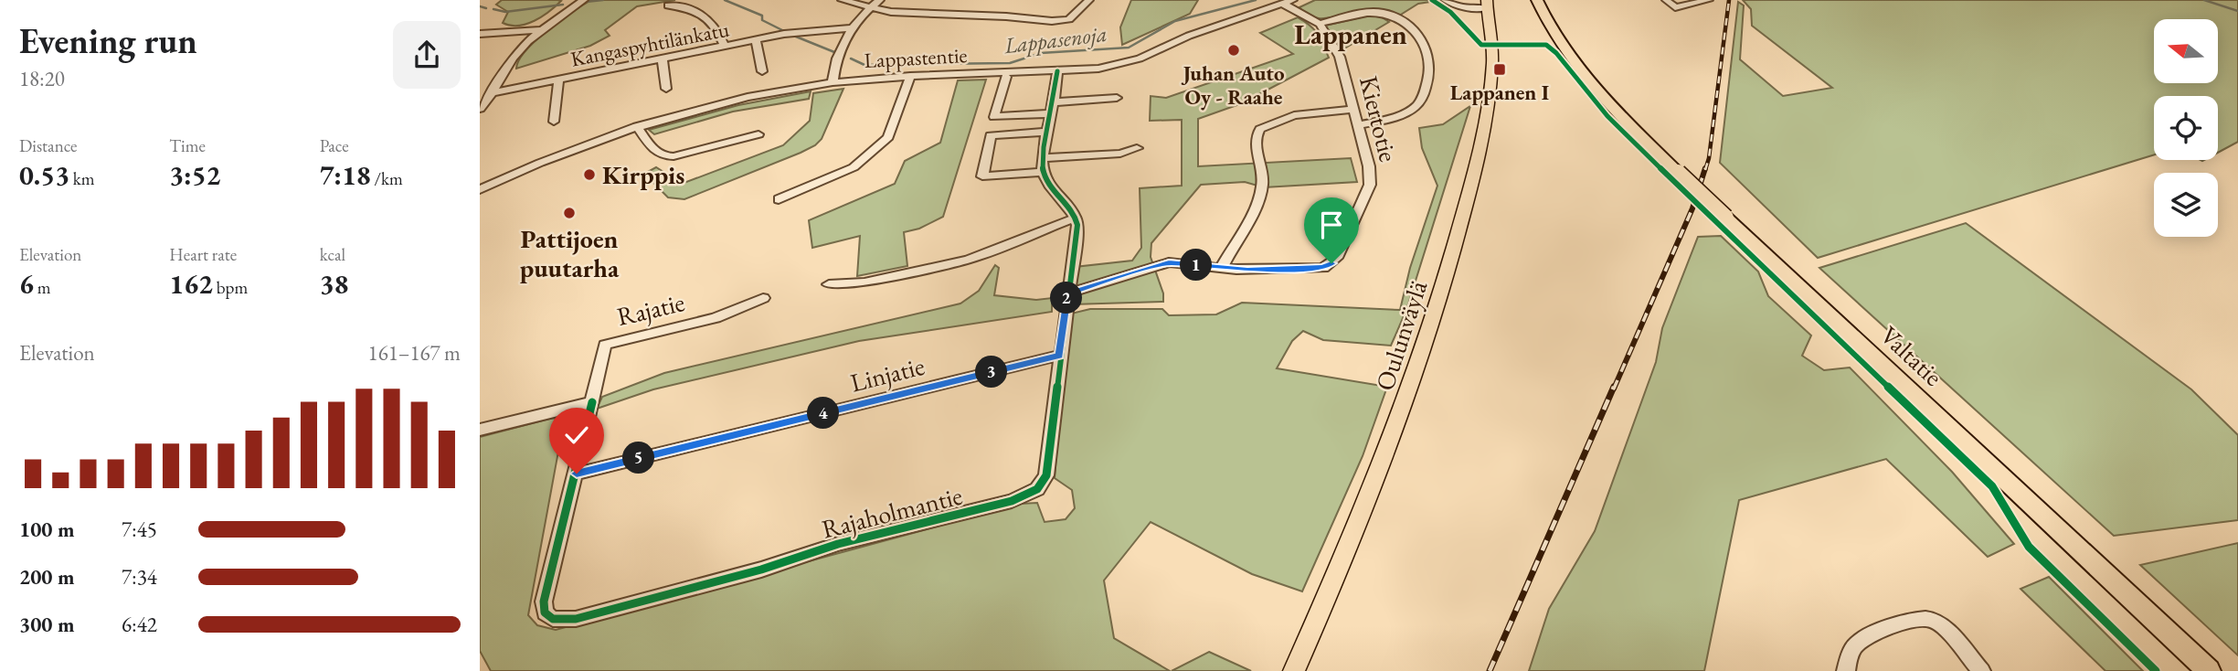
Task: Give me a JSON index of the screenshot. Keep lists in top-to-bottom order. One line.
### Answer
{"streets":{"highway":["Valtatie"],"main road":["Oulunväylä"],"street":["Kangaspyhtilänkatu","Lappastentie","Kiertotie","Rajatie","Linjatie","Rajaholmantie"]},"crossings":[["Kiertotie","Rajaholmantie"],["Rajatie","Rajaholmantie"],["Linjatie","Rajaholmantie"]],"districts":["Lappanen"],"water":["Lappasenoja"],"places":{"other":["Juhan Auto Oy - Raahe","Kirppis","Pattijoen puutarha"],"transit":["Lappanen I"]},"north":"left","page":{"heading":["Evening run","18:20"],"stats":[["Distance","0.53 km"],["Time","3:52"],["Pace","7:18 /km"],["Elevation","6 m"],["Heart rate","162 bpm"],["kcal","38"]],"pins":["1","2","3","4","5"],"chart":["Elevation","161–167 m"],"list":[{"name":"100 m","note":"7:45"},{"name":"200 m","note":"7:34"},{"name":"300 m","note":"6:42"}]}}
